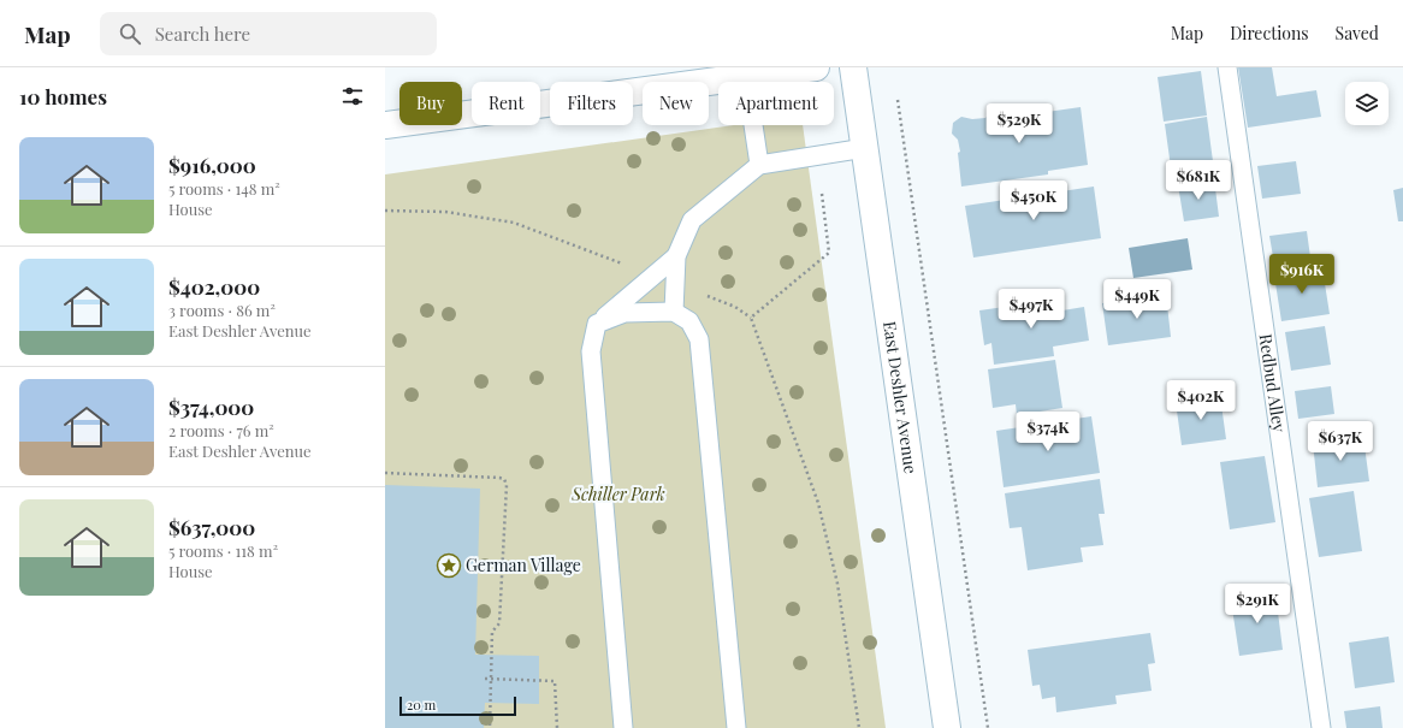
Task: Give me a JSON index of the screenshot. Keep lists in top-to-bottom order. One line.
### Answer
{"streets":{"street":["East Deshler Avenue"],"lane":["Redbud Alley"]},"parks":["Schiller Park"],"places":{"place":["German Village"]},"scale_bar":"20 m","page":{"header":"Map","search":"Search here","nav":["Map","Directions","Saved"],"heading":"10 homes","chip":["Buy","Rent","Filters","New","Apartment"],"price":["$529K","$681K","$450K","$916K","$449K","$497K","$402K","$374K","$637K","$291K"],"list":[{"name":"$916,000","note":"5 rooms · 148 m² · House"},{"name":"$402,000","note":"3 rooms · 86 m² · East Deshler Avenue"},{"name":"$374,000","note":"2 rooms · 76 m² · East Deshler Avenue"},{"name":"$637,000","note":"5 rooms · 118 m² · House"}],"scale":"20 m"}}
